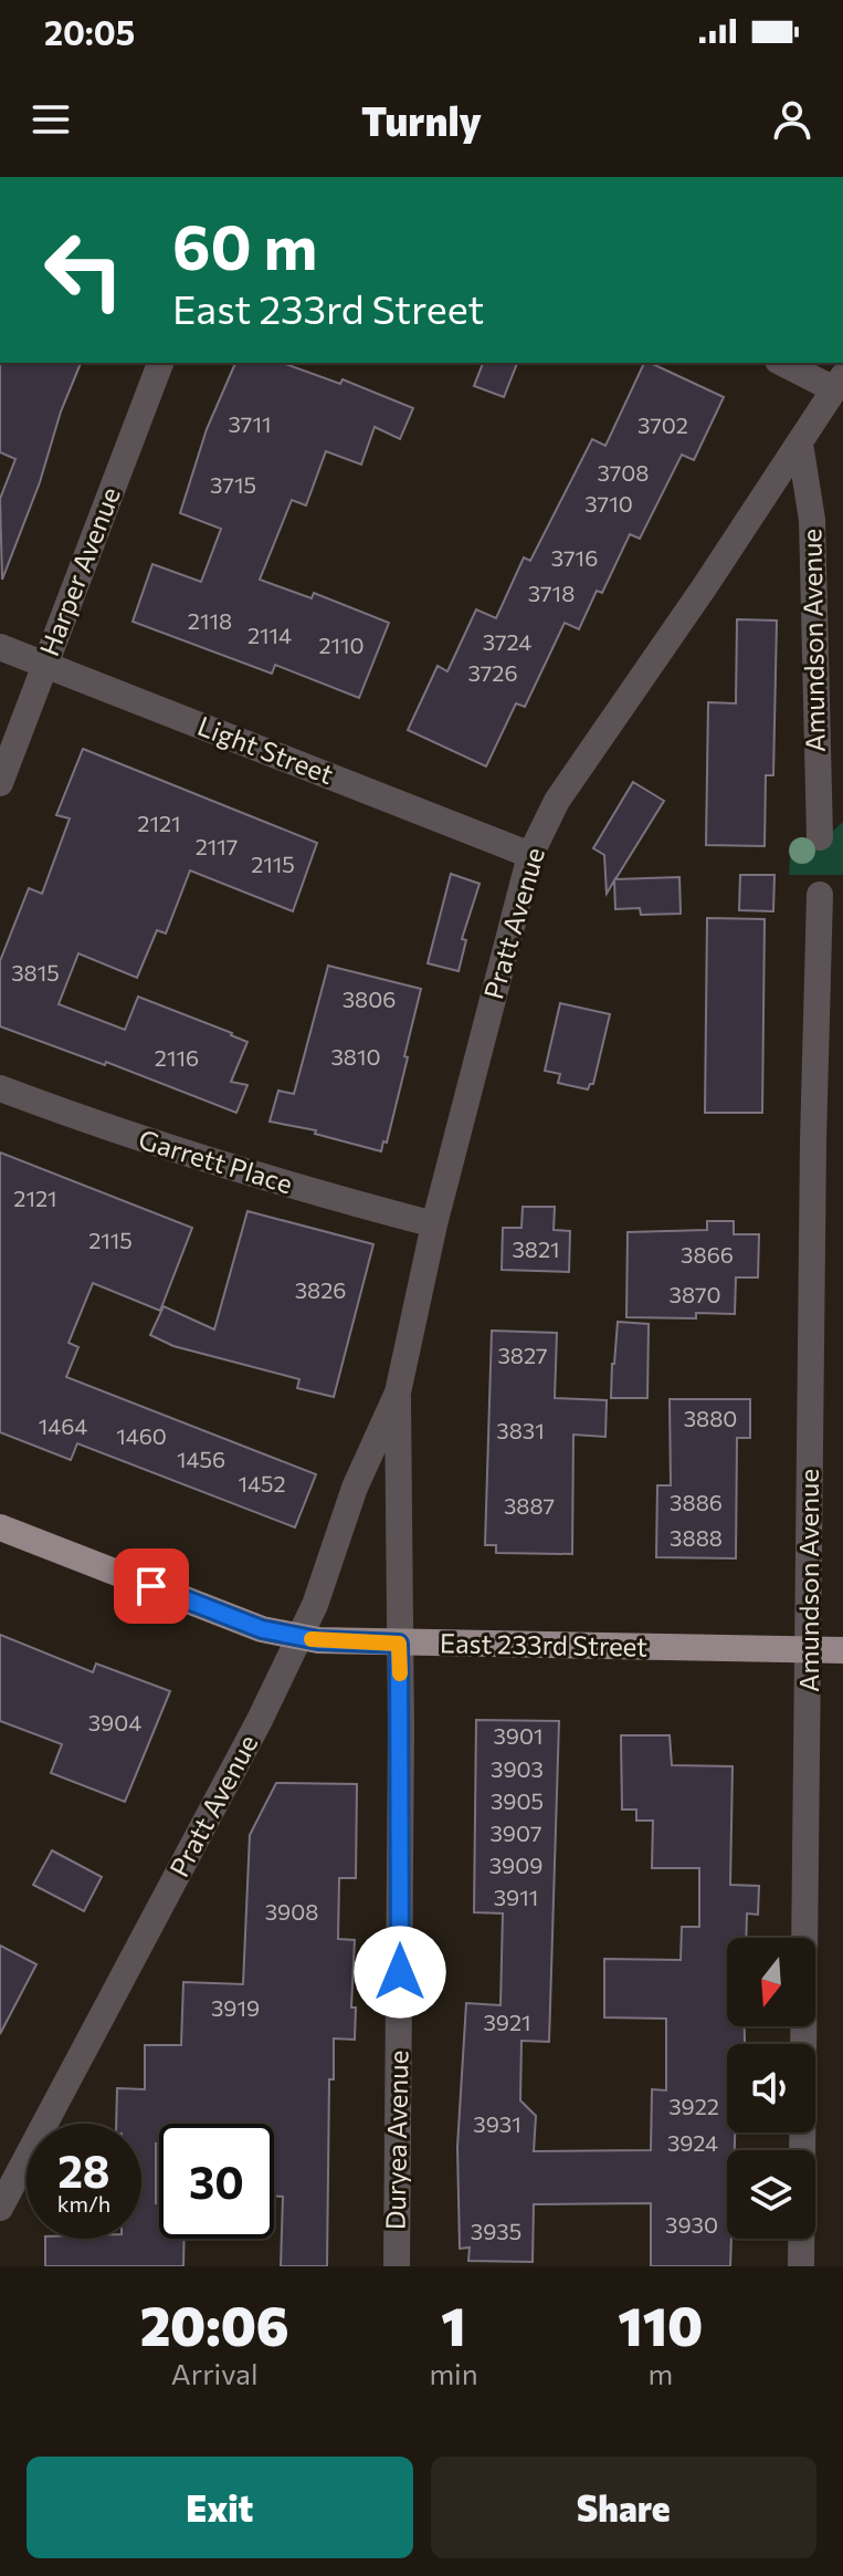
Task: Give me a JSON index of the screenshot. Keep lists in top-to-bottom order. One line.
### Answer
{"streets":{"main road":["East 233rd Street"],"street":["Harper Avenue","Amundson Avenue","Light Street","Pratt Avenue","Garrett Place","Duryea Avenue"]},"crossings":[["Harper Avenue","Light Street"],["Amundson Avenue","Pratt Avenue"],["Amundson Avenue","East 233rd Street"],["Light Street","Pratt Avenue"],["Pratt Avenue","Garrett Place"],["Pratt Avenue","East 233rd Street"],["Pratt Avenue","Duryea Avenue"],["East 233rd Street","Duryea Avenue"]],"house_numbers":["3711","3702","3708","3715","3710","3716","3718","2118","2114","3724","2110","3726","2121","2117","2115","3815","3806","3810","2116","2121","2115","3821","3866","3826","3870","3827","3880","1464","3831","1460","1456","1452","3886","3887","3888","3904","3901","3903","3905","3907","3909","3911","3908","3919","3921","3922","3931","3924","3930","3935"],"north":"bottom","page":{"status":"20:05","header":"Turnly","turn":["60 m","East 233rd Street"],"speed":"28 km/h","limit":"30","eta":["20:06","Arrival","1","min","110","m"],"buttons":["Exit","Share"]}}
